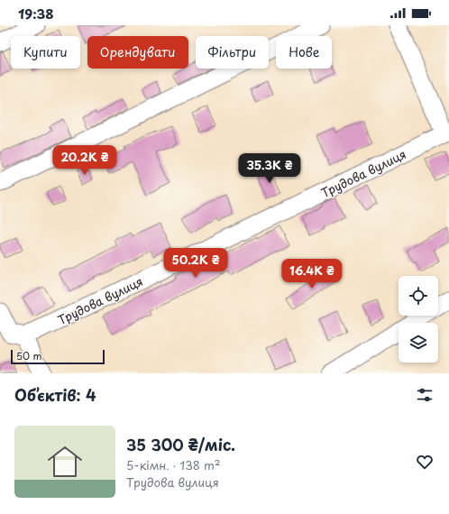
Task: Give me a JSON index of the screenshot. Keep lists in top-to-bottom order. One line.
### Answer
{"streets":{"street":["Трудова вулиця"]},"scale_bar":"50 m","page":{"status":"19:38","chip":["Купити","Орендувати","Фільтри","Нове"],"price":["20.2K ₴","35.3K ₴","50.2K ₴","16.4K ₴"],"scale":"50 m","heading":"Об’єктів: 4","list":[{"name":"35 300 ₴/міс.","note":"5-кімн. · 138 m² · Трудова вулиця"}]}}
